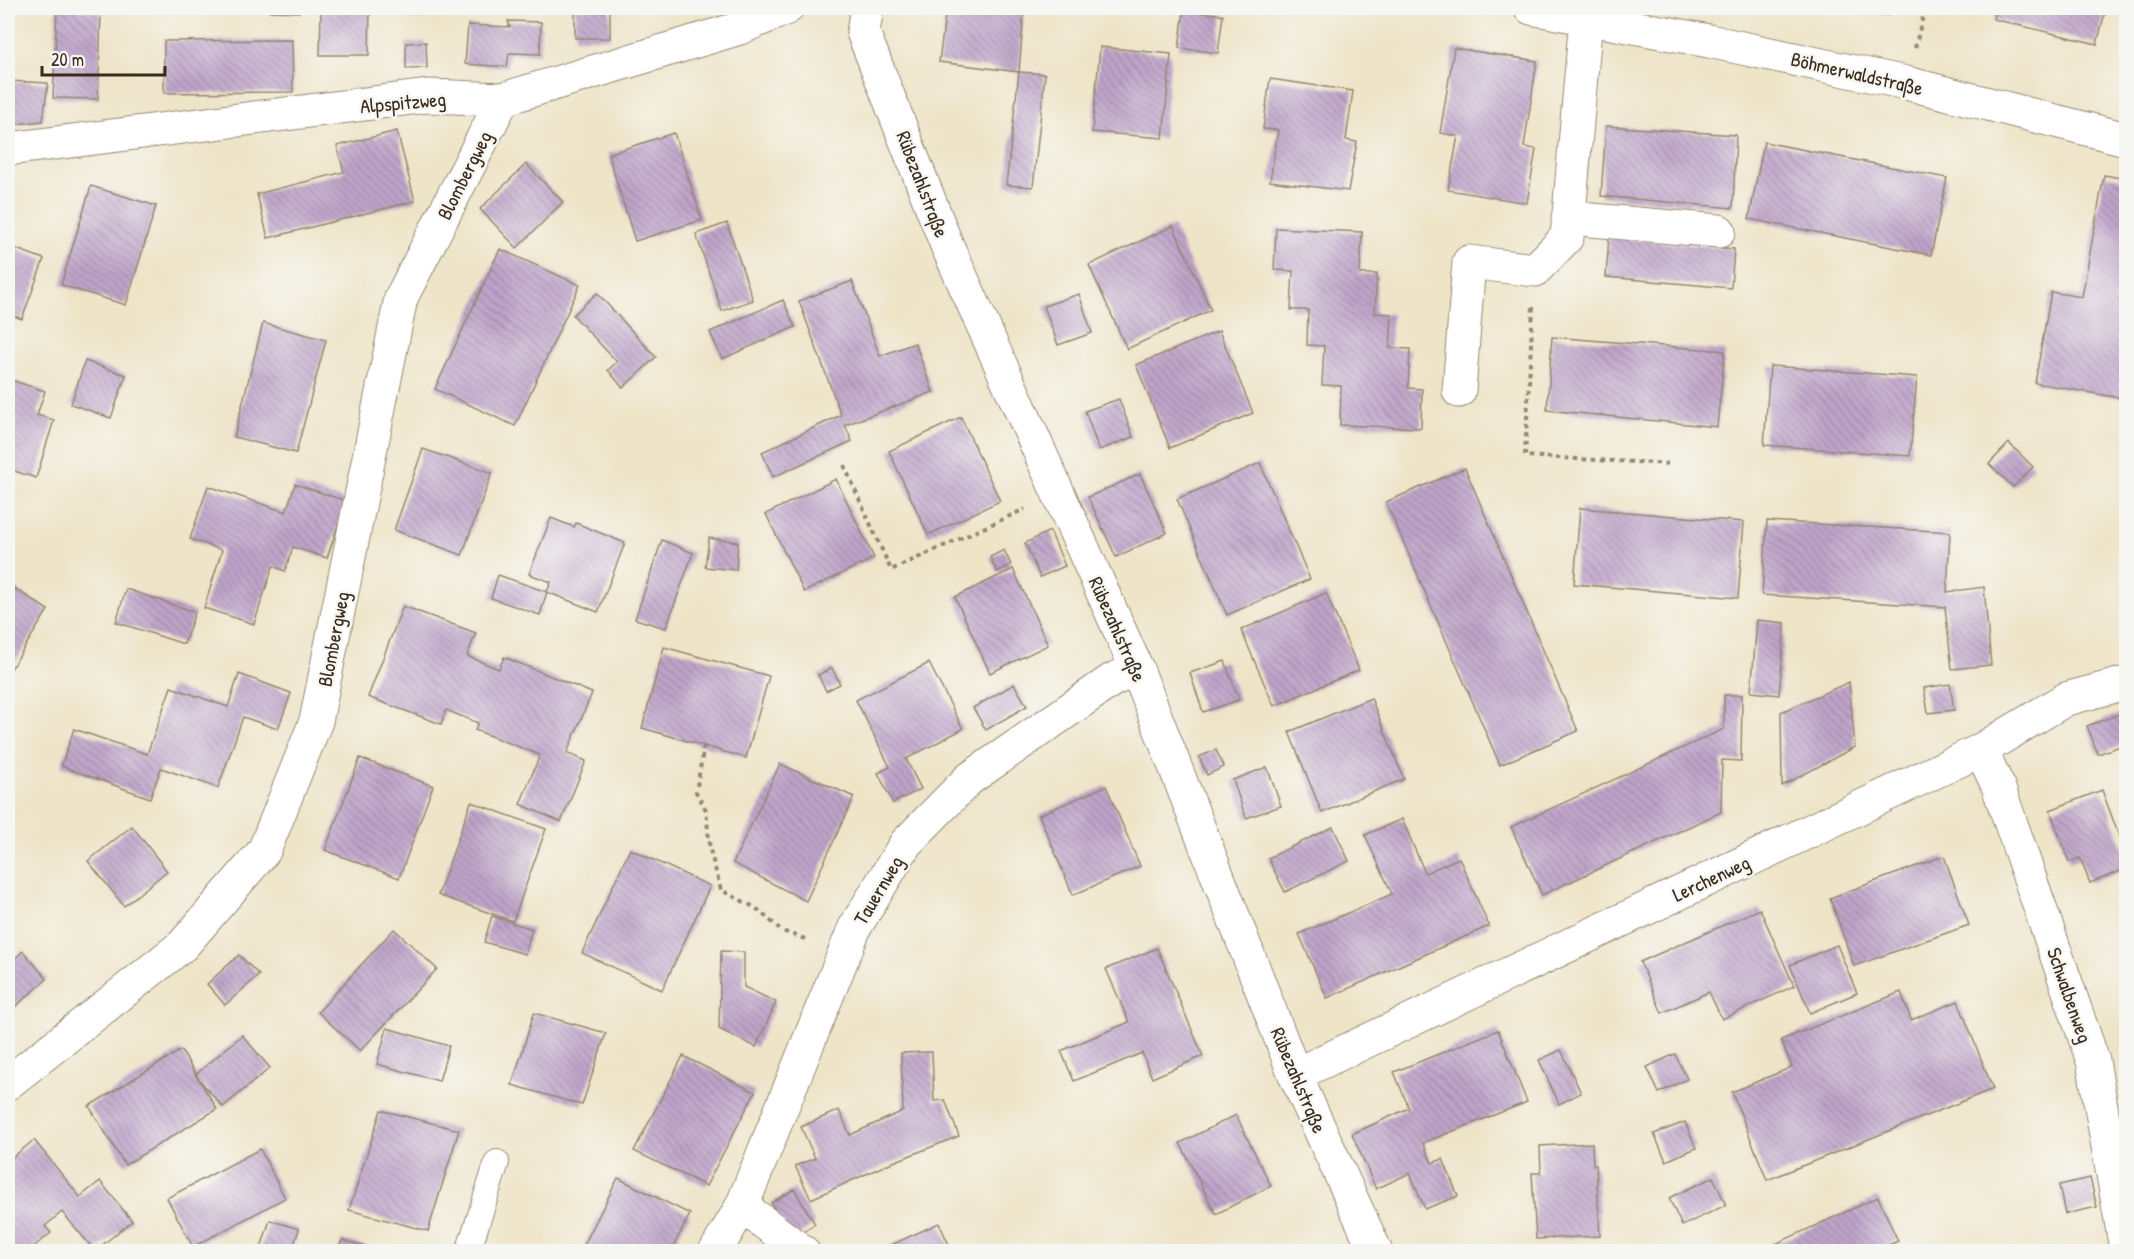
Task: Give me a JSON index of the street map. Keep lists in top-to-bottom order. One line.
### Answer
{"streets":{"street":["Böhmerwaldstraße","Alpspitzweg","Blombergweg","Rübezahlstraße","Lerchenweg","Tauernweg","Schwalbenweg"]},"crossings":[["Alpspitzweg","Blombergweg"],["Rübezahlstraße","Lerchenweg"],["Rübezahlstraße","Tauernweg"],["Lerchenweg","Schwalbenweg"]],"scale_bar":"20 m"}
